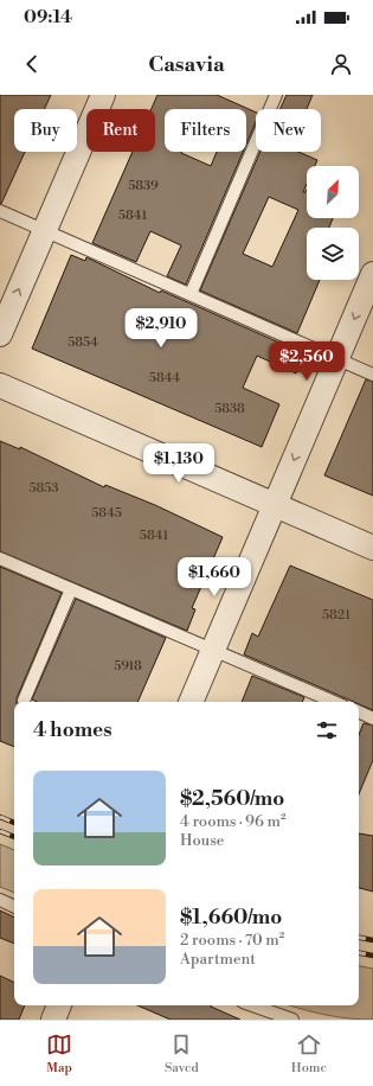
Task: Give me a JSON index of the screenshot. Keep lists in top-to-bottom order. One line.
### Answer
{"house_numbers":["5839","5841","5854","5844","5838","5853","5845","5841","5821","5918"],"north":"top right","page":{"status":"09:14","header":"Casavia","chip":["Buy","Rent","Filters","New"],"price":["$2,910","$2,560","$1,130","$1,660"],"heading":"4 homes","list":[{"name":"$2,560/mo","note":"4 rooms · 96 m² · House"},{"name":"$1,660/mo","note":"2 rooms · 70 m² · Apartment"}],"tabs":["Map","Saved","Home"]}}
